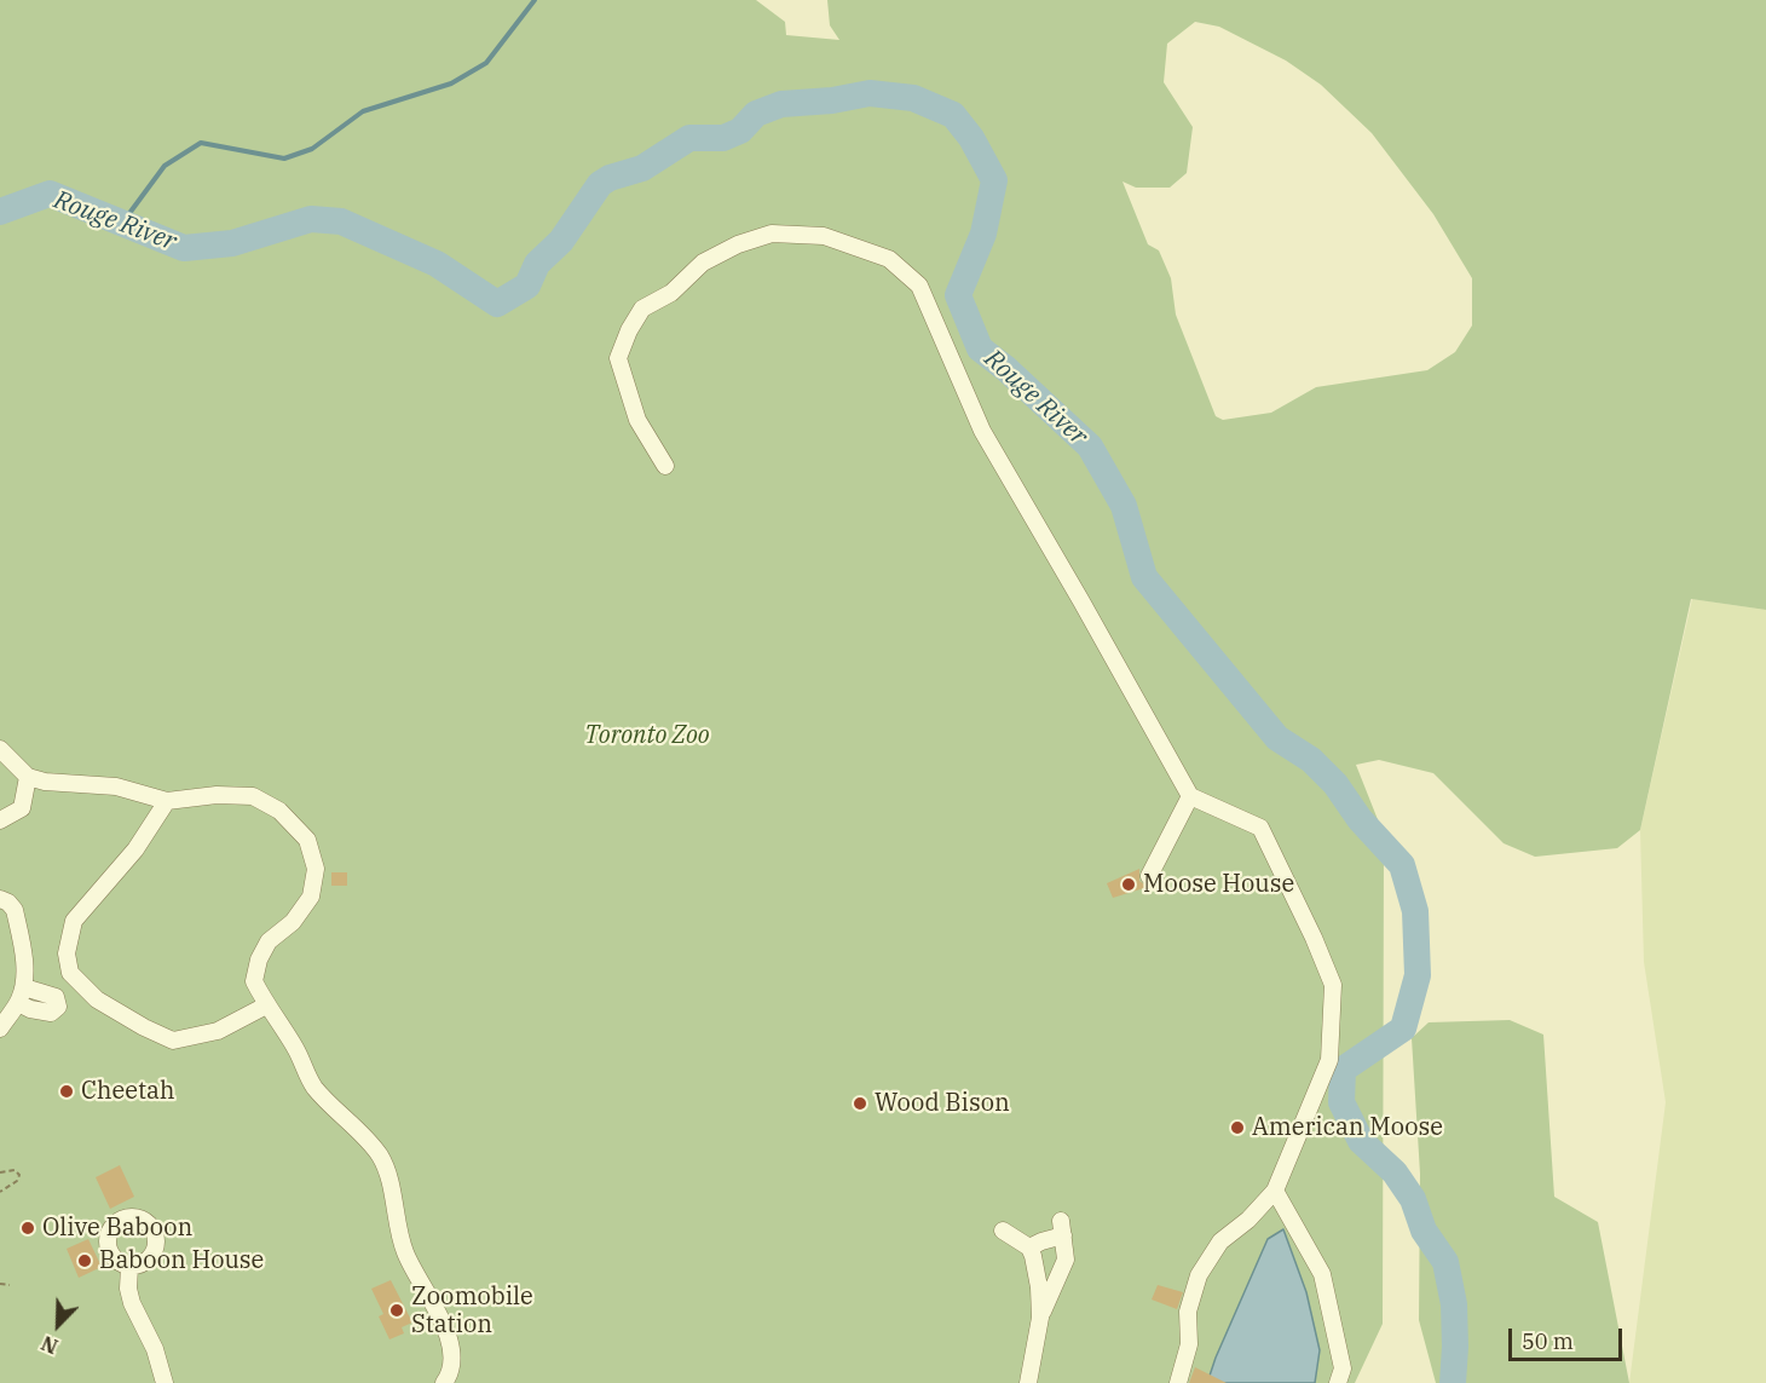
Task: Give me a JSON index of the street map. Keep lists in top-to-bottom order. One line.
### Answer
{"water":["Rouge River"],"parks":["Toronto Zoo"],"places":["Moose House","Cheetah","Wood Bison","American Moose","Olive Baboon","Baboon House","Zoomobile Station"],"scale_bar":"50 m","north":"bottom left"}
